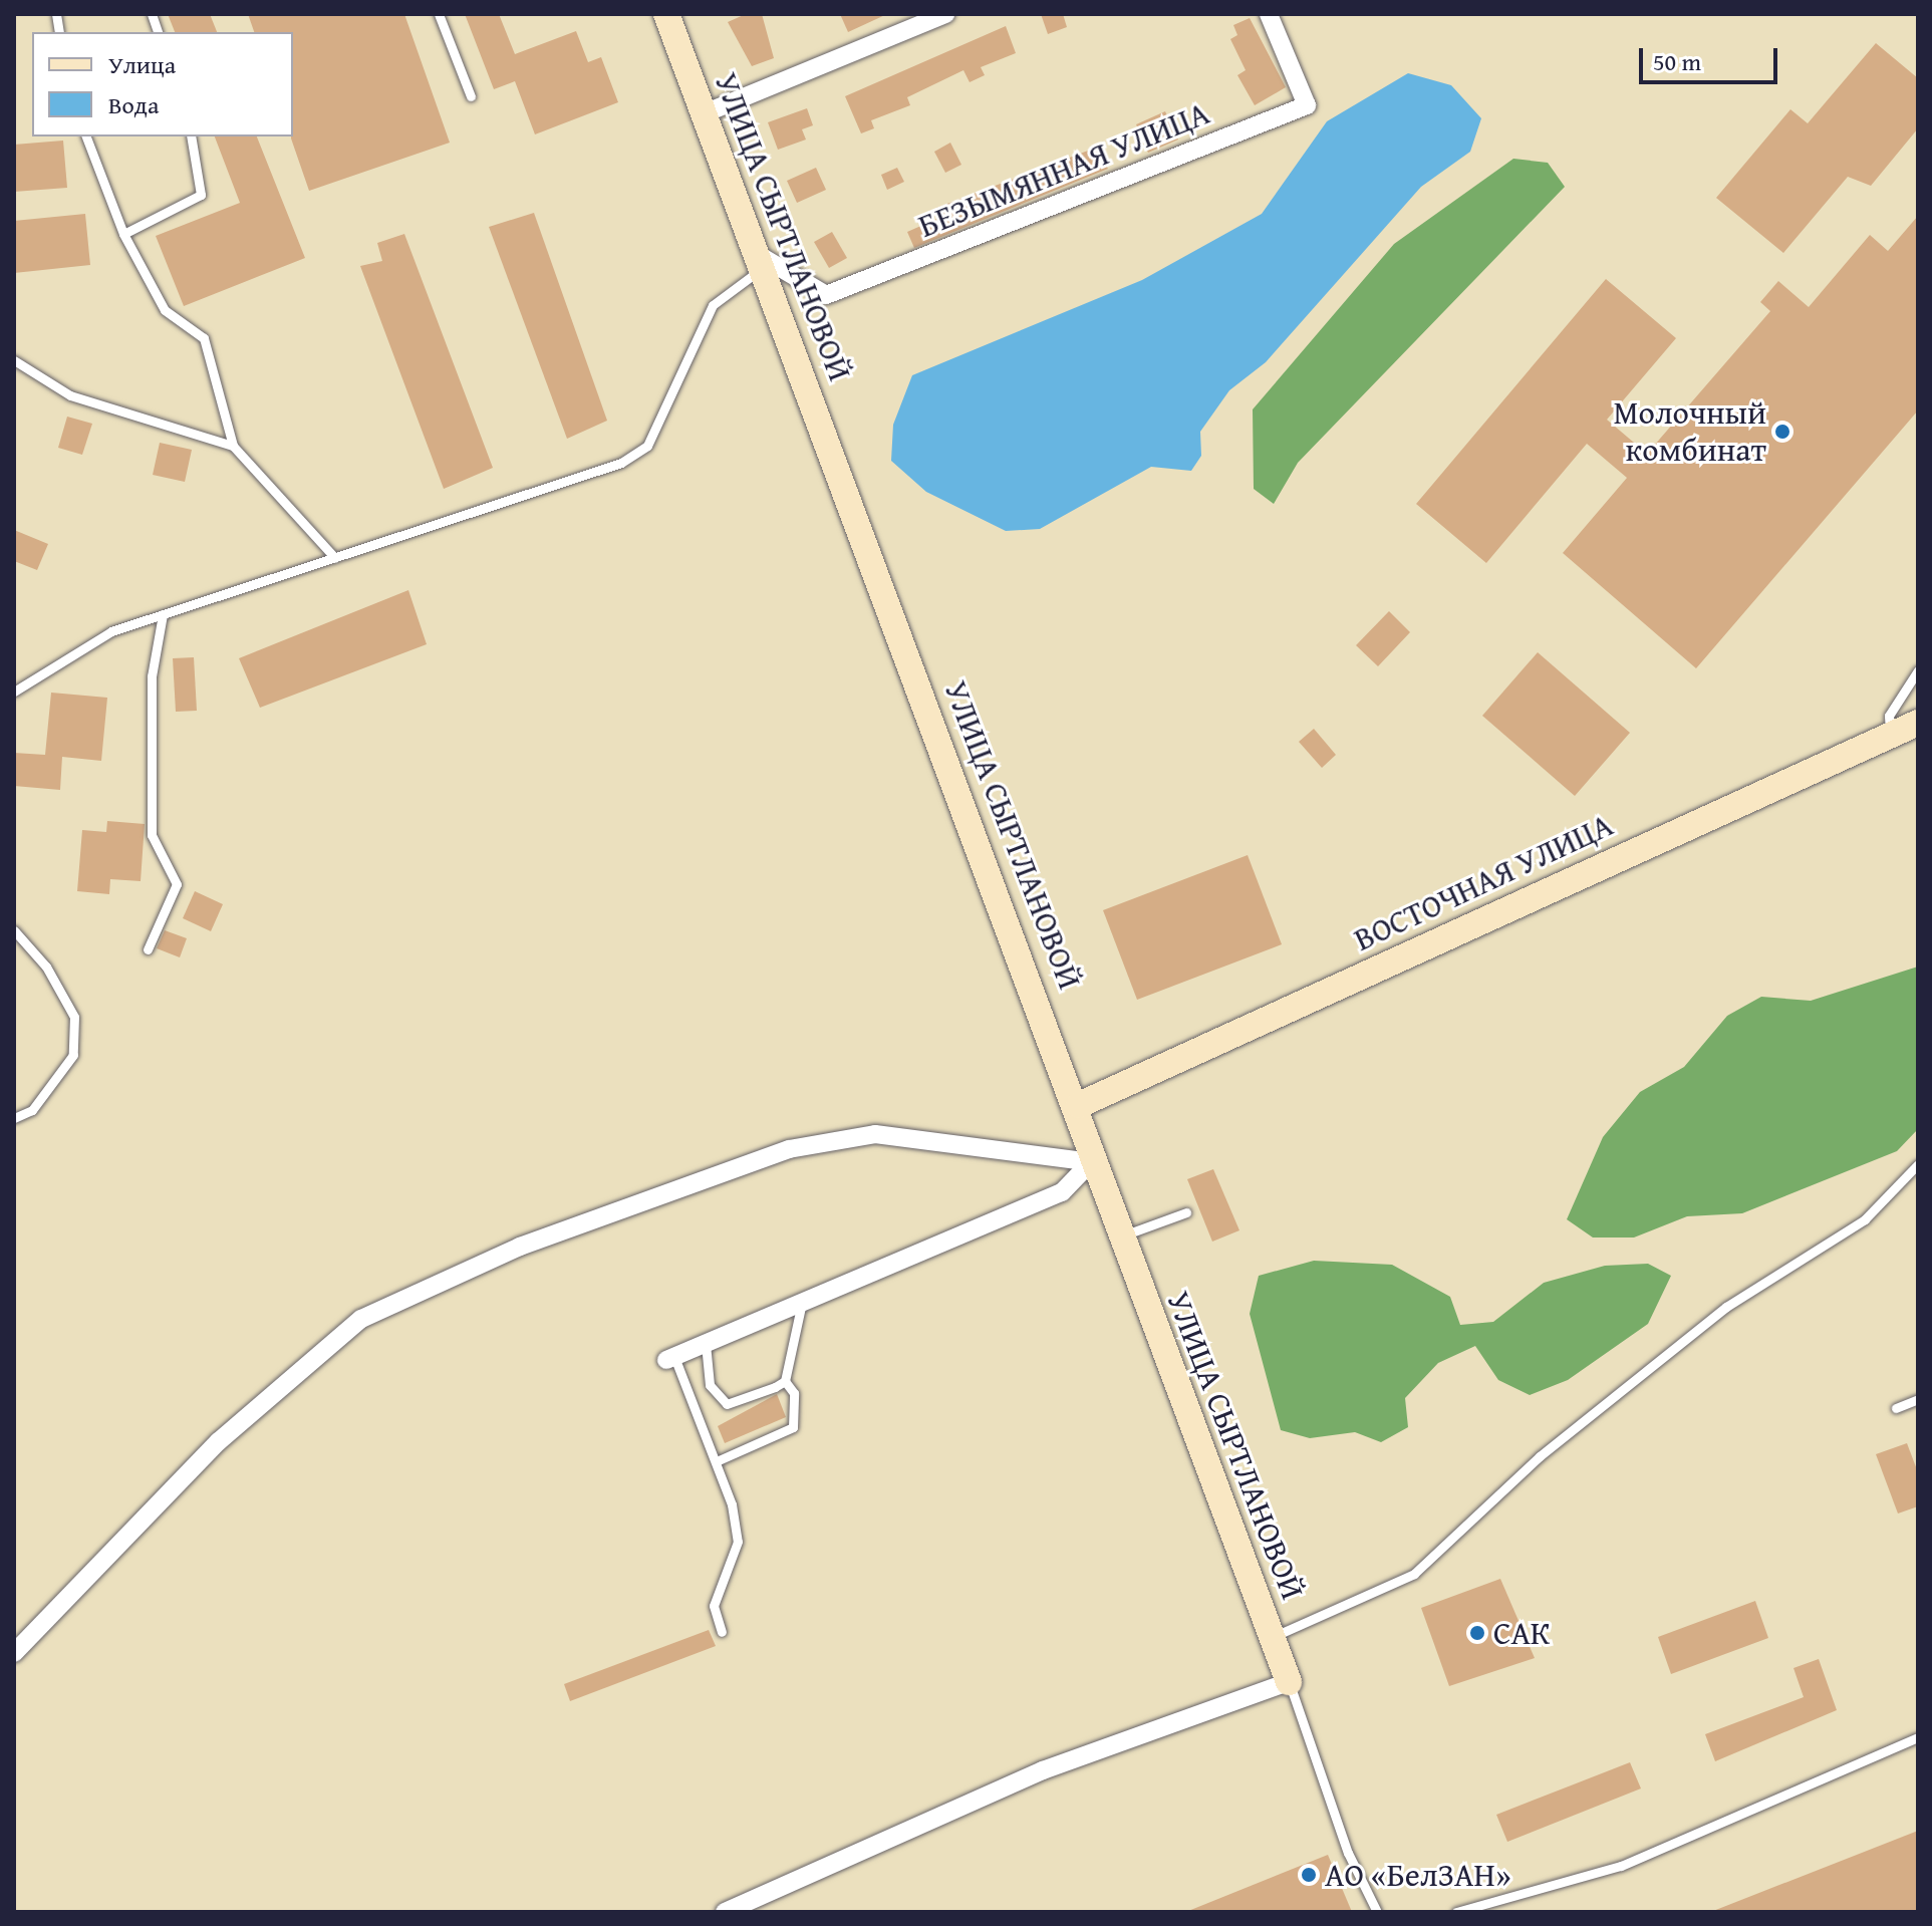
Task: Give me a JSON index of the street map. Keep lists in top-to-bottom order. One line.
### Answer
{"streets":{"street":["БЕЗЫМЯННАЯ УЛИЦА","УЛИЦА СЫРТЛАНОВОЙ","ВОСТОЧНАЯ УЛИЦА"]},"crossings":[["БЕЗЫМЯННАЯ УЛИЦА","УЛИЦА СЫРТЛАНОВОЙ"],["УЛИЦА СЫРТЛАНОВОЙ","ВОСТОЧНАЯ УЛИЦА"]],"places":["Молочный комбинат","САК","АО «БелЗАН»"],"legend":["Улица","Вода"],"scale_bar":"50 m"}
